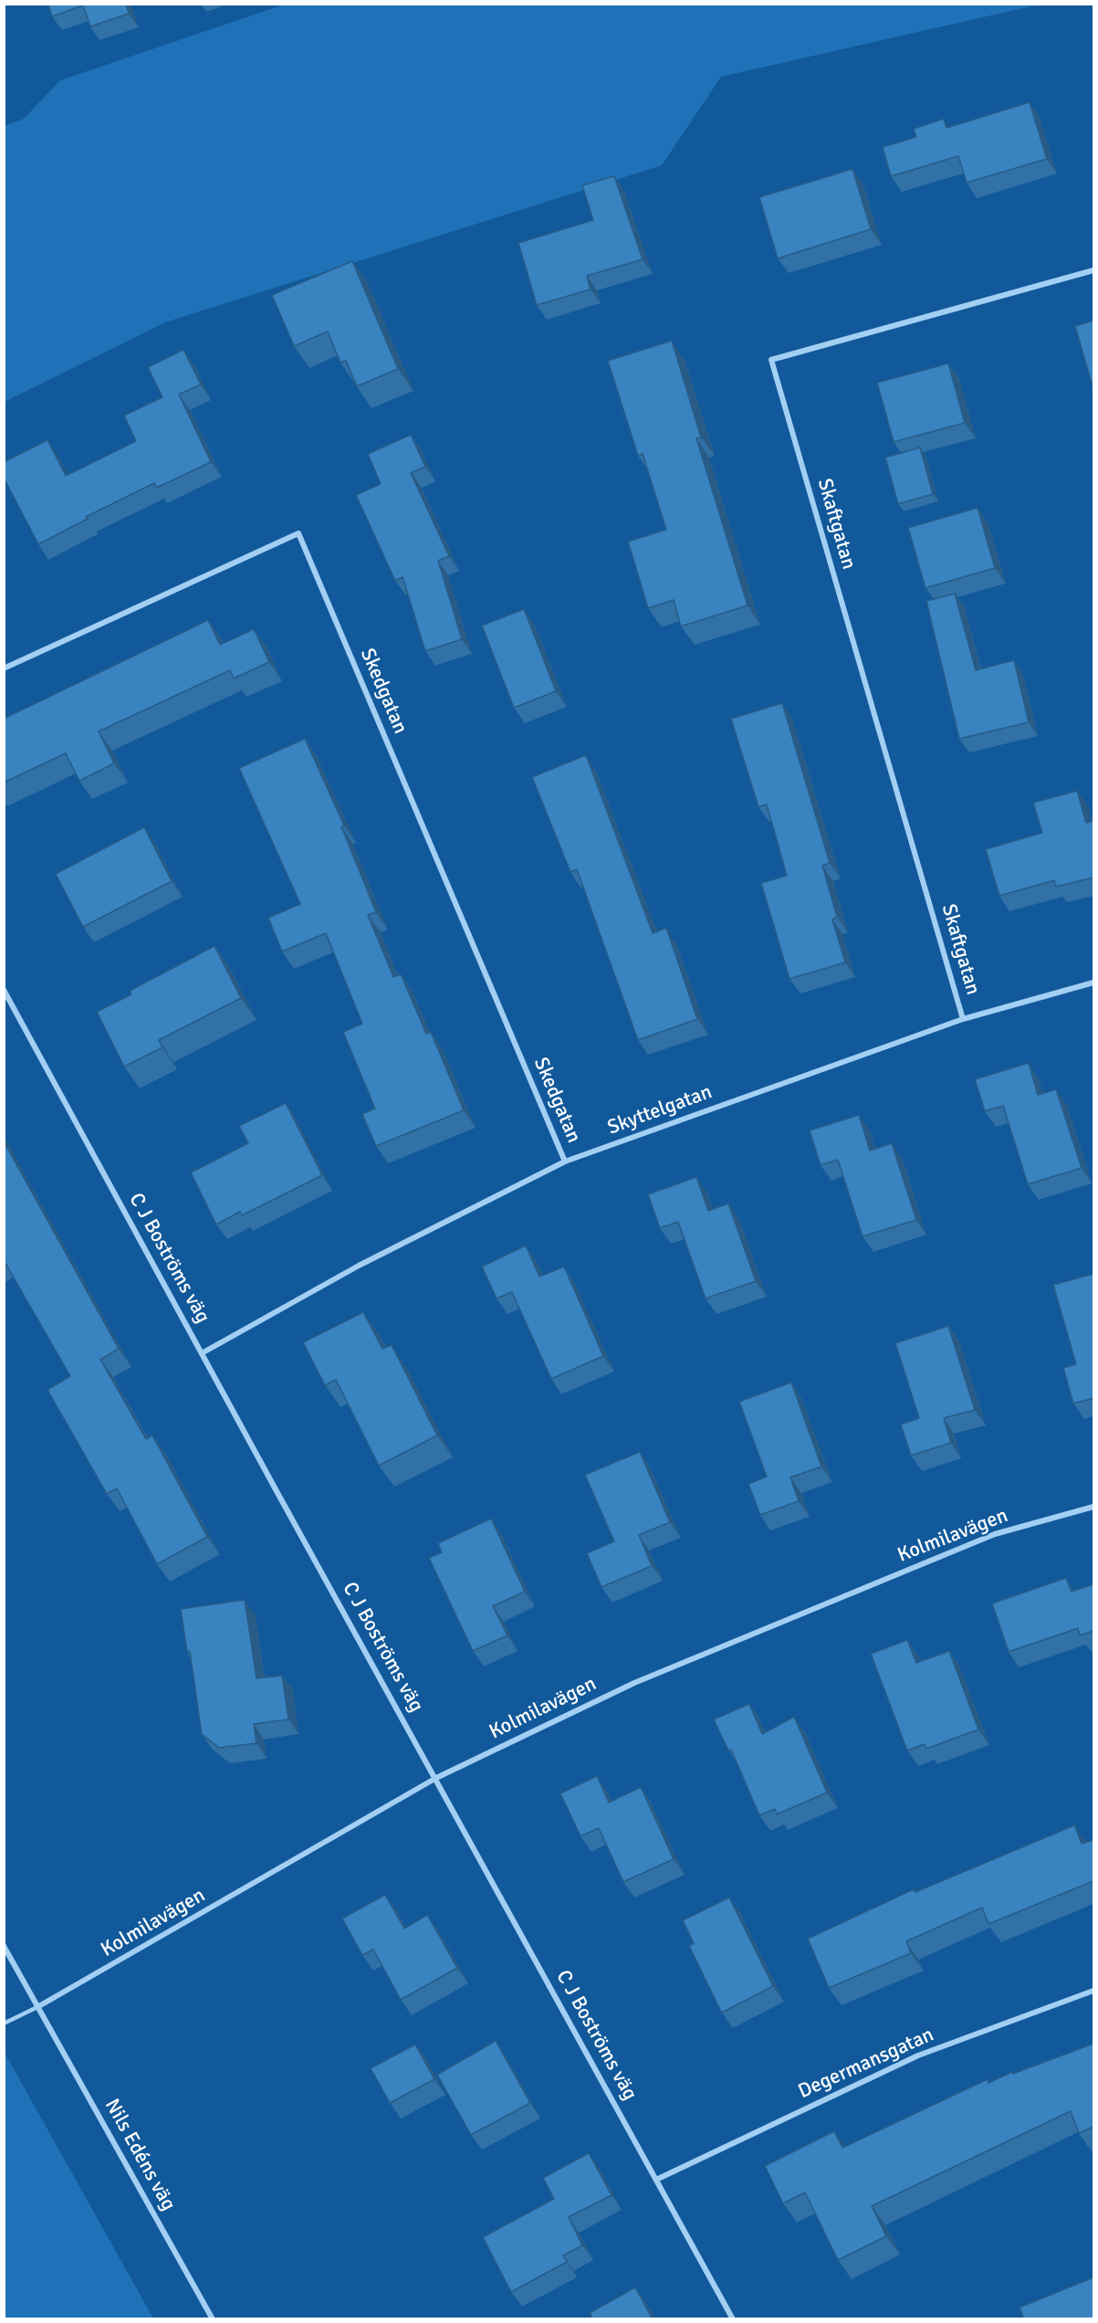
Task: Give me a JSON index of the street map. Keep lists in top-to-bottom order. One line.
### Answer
{"streets":{"street":["Skaftgatan","Skedgatan","Skyttelgatan","C J Boströms väg","Kolmilavägen","Degermansgatan","Nils Edéns väg"]},"crossings":[["Skaftgatan","Skyttelgatan"],["Skedgatan","Skyttelgatan"],["Skyttelgatan","C J Boströms väg"],["C J Boströms väg","Kolmilavägen"],["C J Boströms väg","Degermansgatan"],["Kolmilavägen","Nils Edéns väg"]]}
